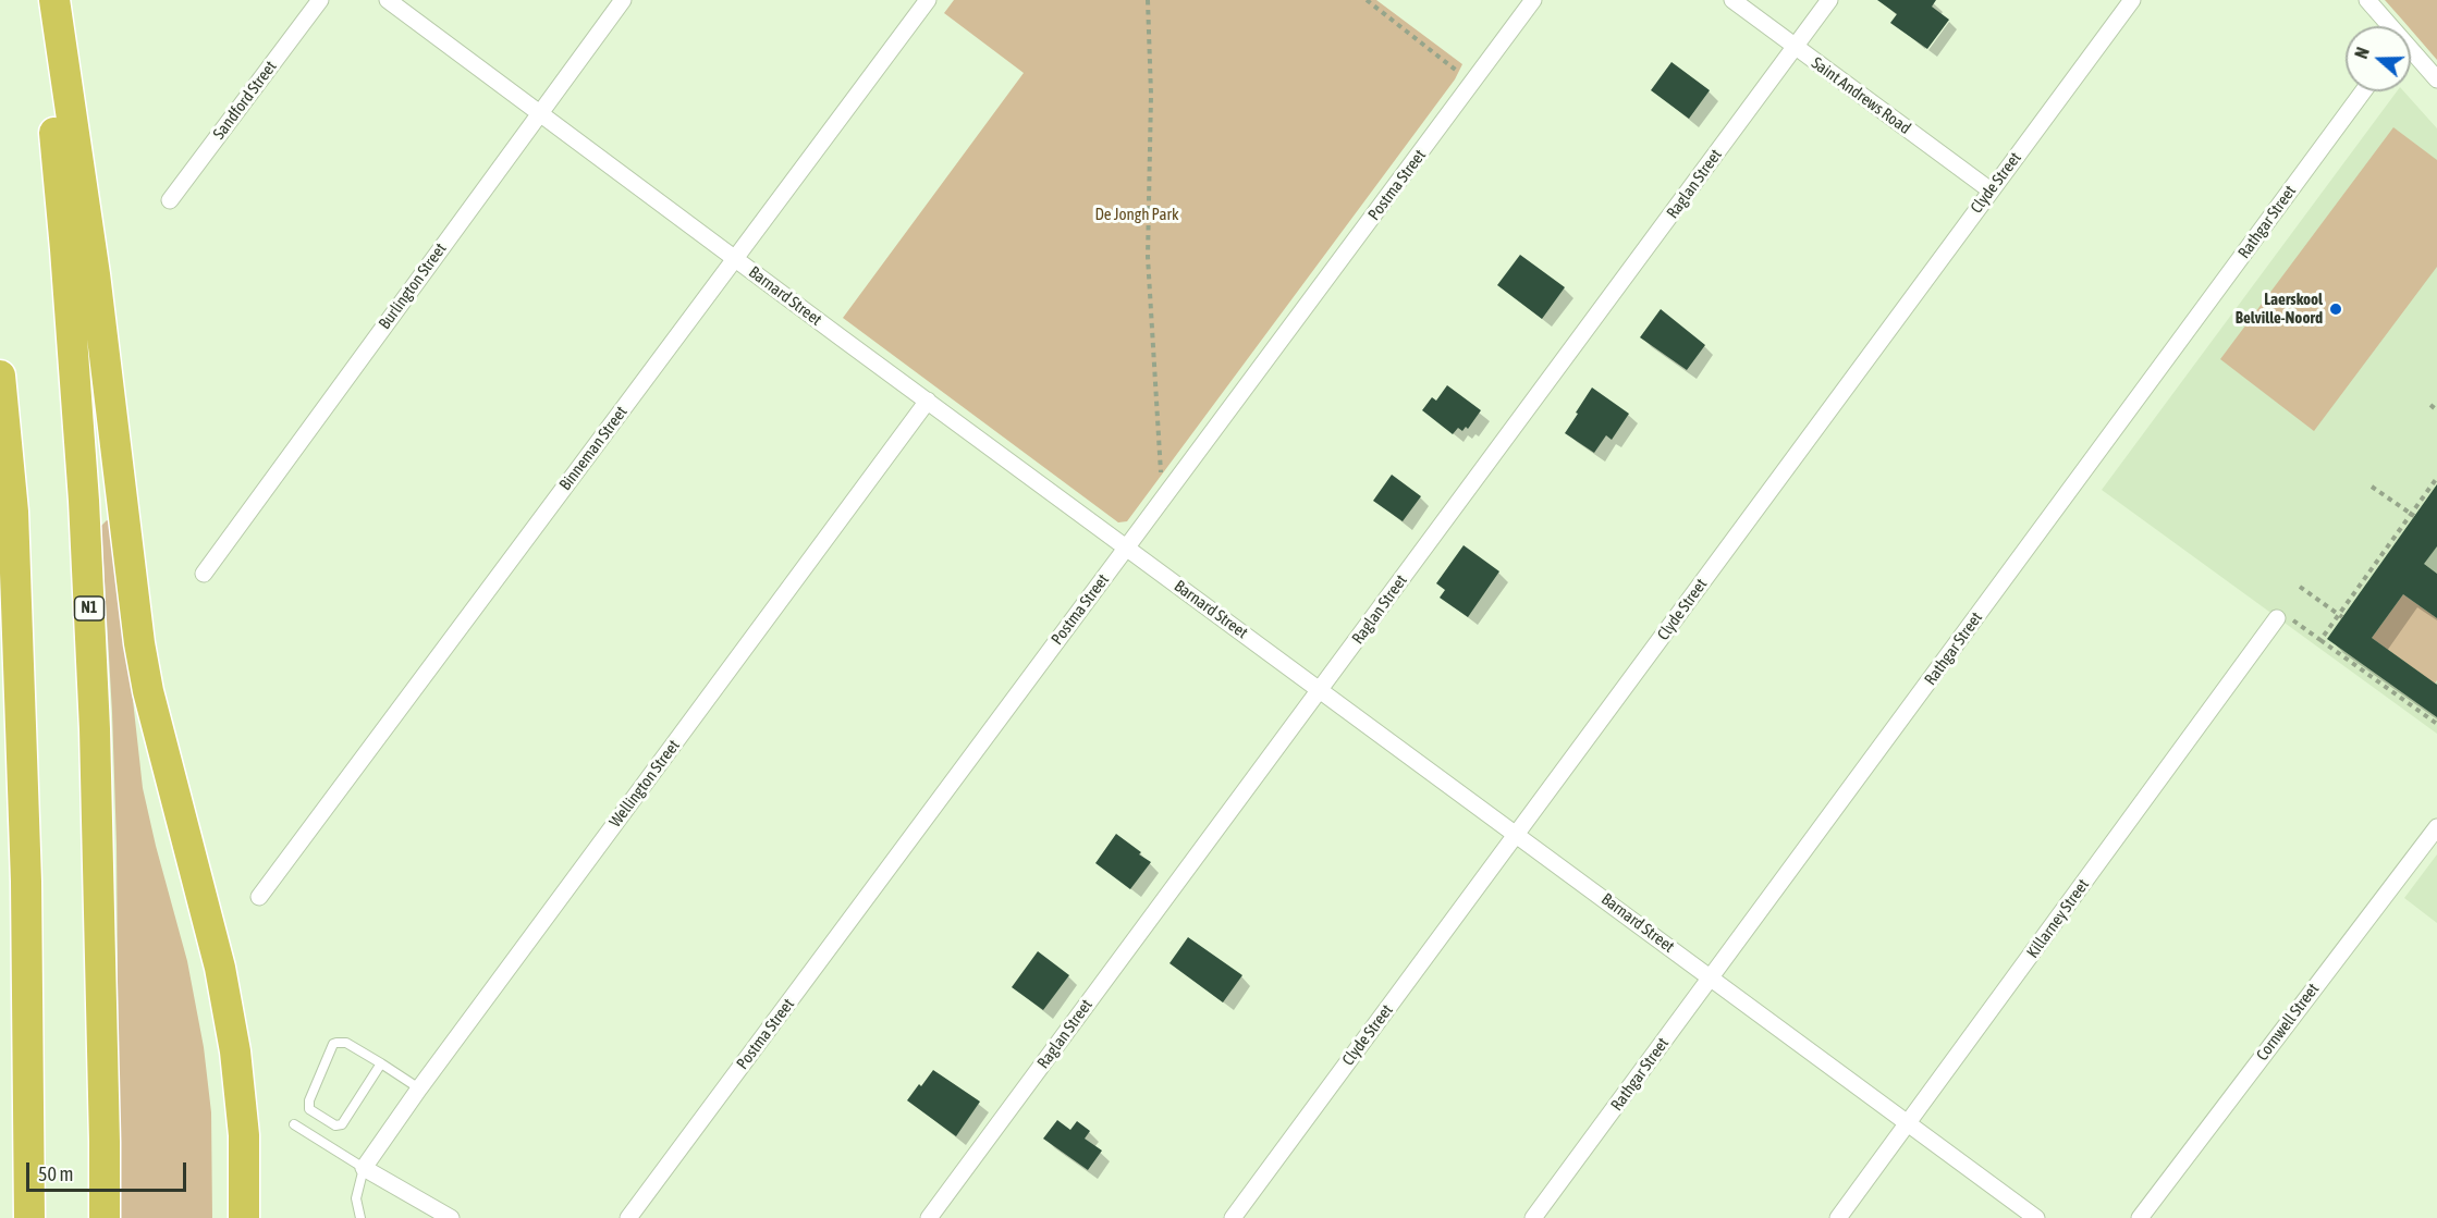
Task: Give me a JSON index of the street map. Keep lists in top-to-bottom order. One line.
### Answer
{"streets":{"highway":["N1"],"street":["Saint Andrews Road","Sandford Street","Clyde Street","Raglan Street","Postma Street","Rathgar Street","Burlington Street","Barnard Street","Binneman Street","Wellington Street","Killarney Street","Cornwell Street"]},"crossings":[["Saint Andrews Road","Clyde Street"],["Saint Andrews Road","Raglan Street"],["Clyde Street","Barnard Street"],["Raglan Street","Barnard Street"],["Postma Street","Barnard Street"],["Rathgar Street","Barnard Street"],["Burlington Street","Barnard Street"],["Barnard Street","Binneman Street"],["Barnard Street","Wellington Street"],["Barnard Street","Killarney Street"]],"parks":["De Jongh Park"],"places":["Laerskool Belville-Noord"],"scale_bar":"50 m","north":"left"}
